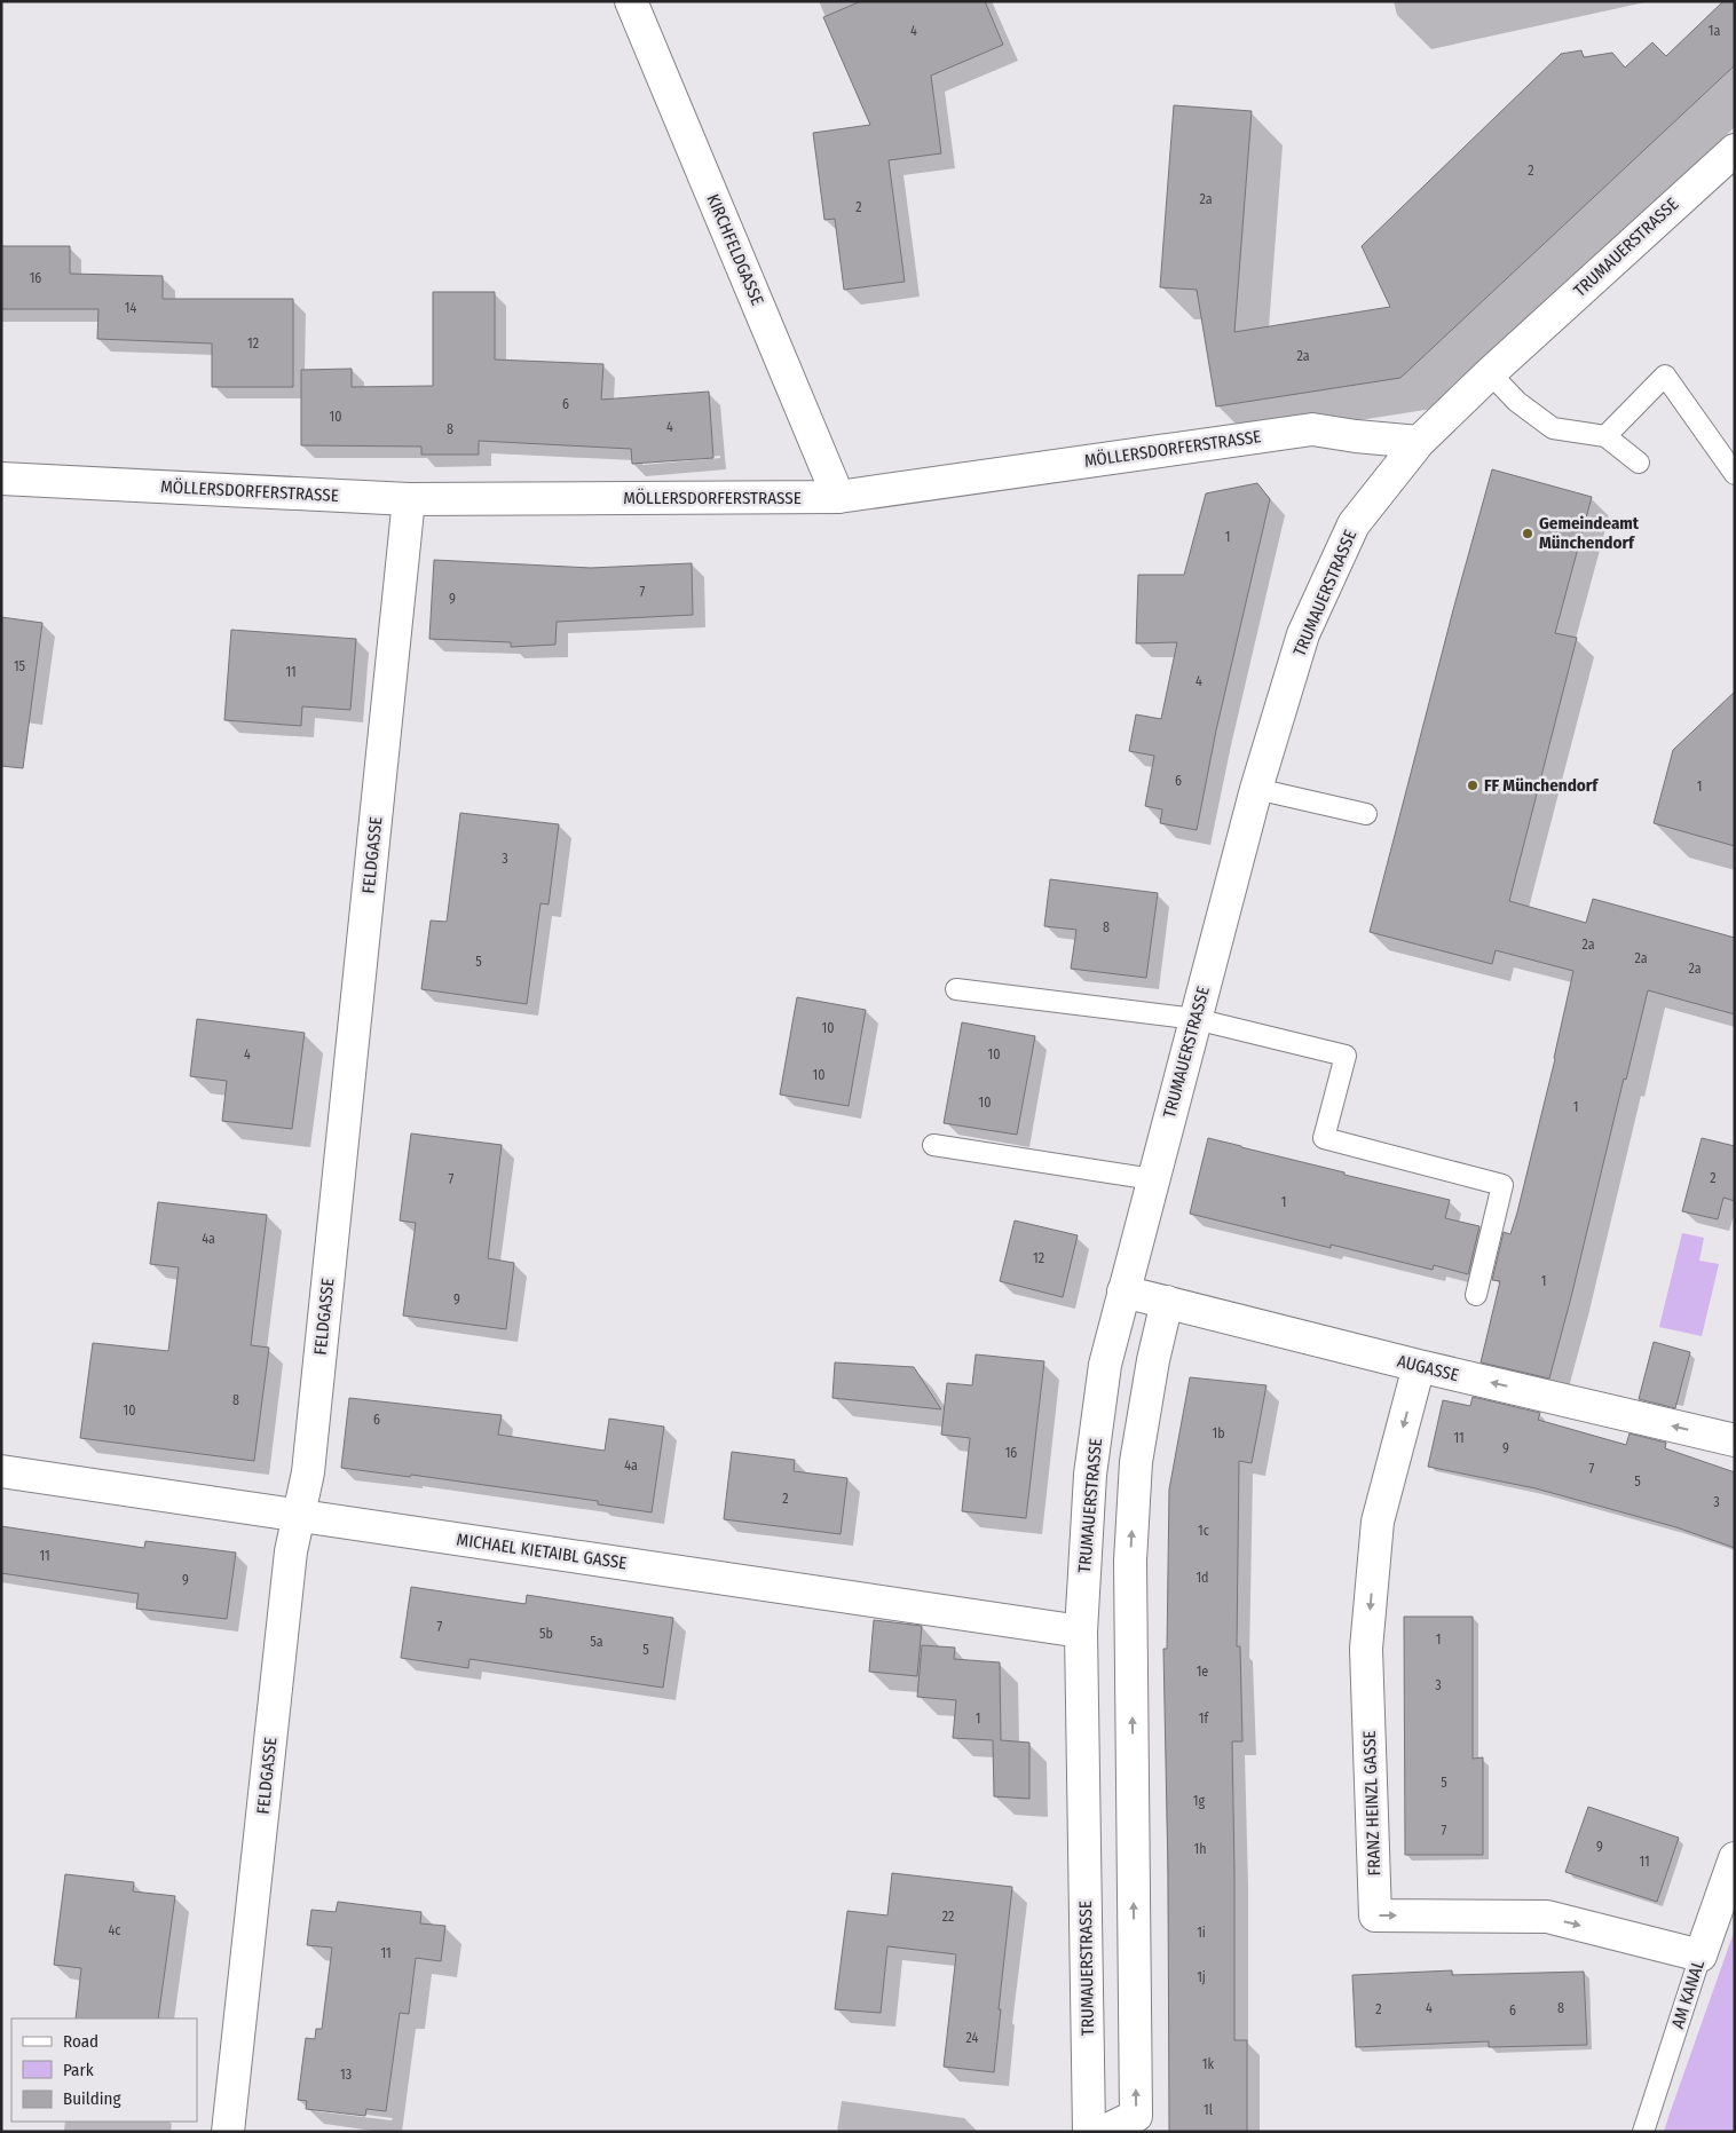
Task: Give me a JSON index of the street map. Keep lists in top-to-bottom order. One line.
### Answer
{"streets":{"street":["TRUMAUERSTRASSE","KIRCHFELDGASSE","MÖLLERSDORFERSTRASSE","FELDGASSE","AUGASSE","MICHAEL KIETAIBL GASSE","FRANZ HEINZL GASSE","AM KANAL"]},"crossings":[["TRUMAUERSTRASSE","MÖLLERSDORFERSTRASSE"],["TRUMAUERSTRASSE","AUGASSE"],["TRUMAUERSTRASSE","MICHAEL KIETAIBL GASSE"],["KIRCHFELDGASSE","MÖLLERSDORFERSTRASSE"],["MÖLLERSDORFERSTRASSE","FELDGASSE"],["FELDGASSE","MICHAEL KIETAIBL GASSE"],["AUGASSE","FRANZ HEINZL GASSE"],["FRANZ HEINZL GASSE","AM KANAL"]],"one_way":["AUGASSE"],"places":["Gemeindeamt Münchendorf","FF Münchendorf"],"house_numbers":["4","1a","2","2a","2","16","14","12","2a","6","10","4","8","1","7","9","15","11","4","6","1","3","8","2a","2a","5","2a","10","4","10","10","10","1","2","7","1","4a","12","1","9","8","10","6","1b","11","9","16","4a","7","5","2","3","1c","11","1d","9","7","5b","1","5a","5","1e","3","1","1f","5","1g","7","9","1h","11","22","4c","1i","11","1j","4","8","2","6","24","1k","13","1l"],"legend":["Road","Park","Building"]}
